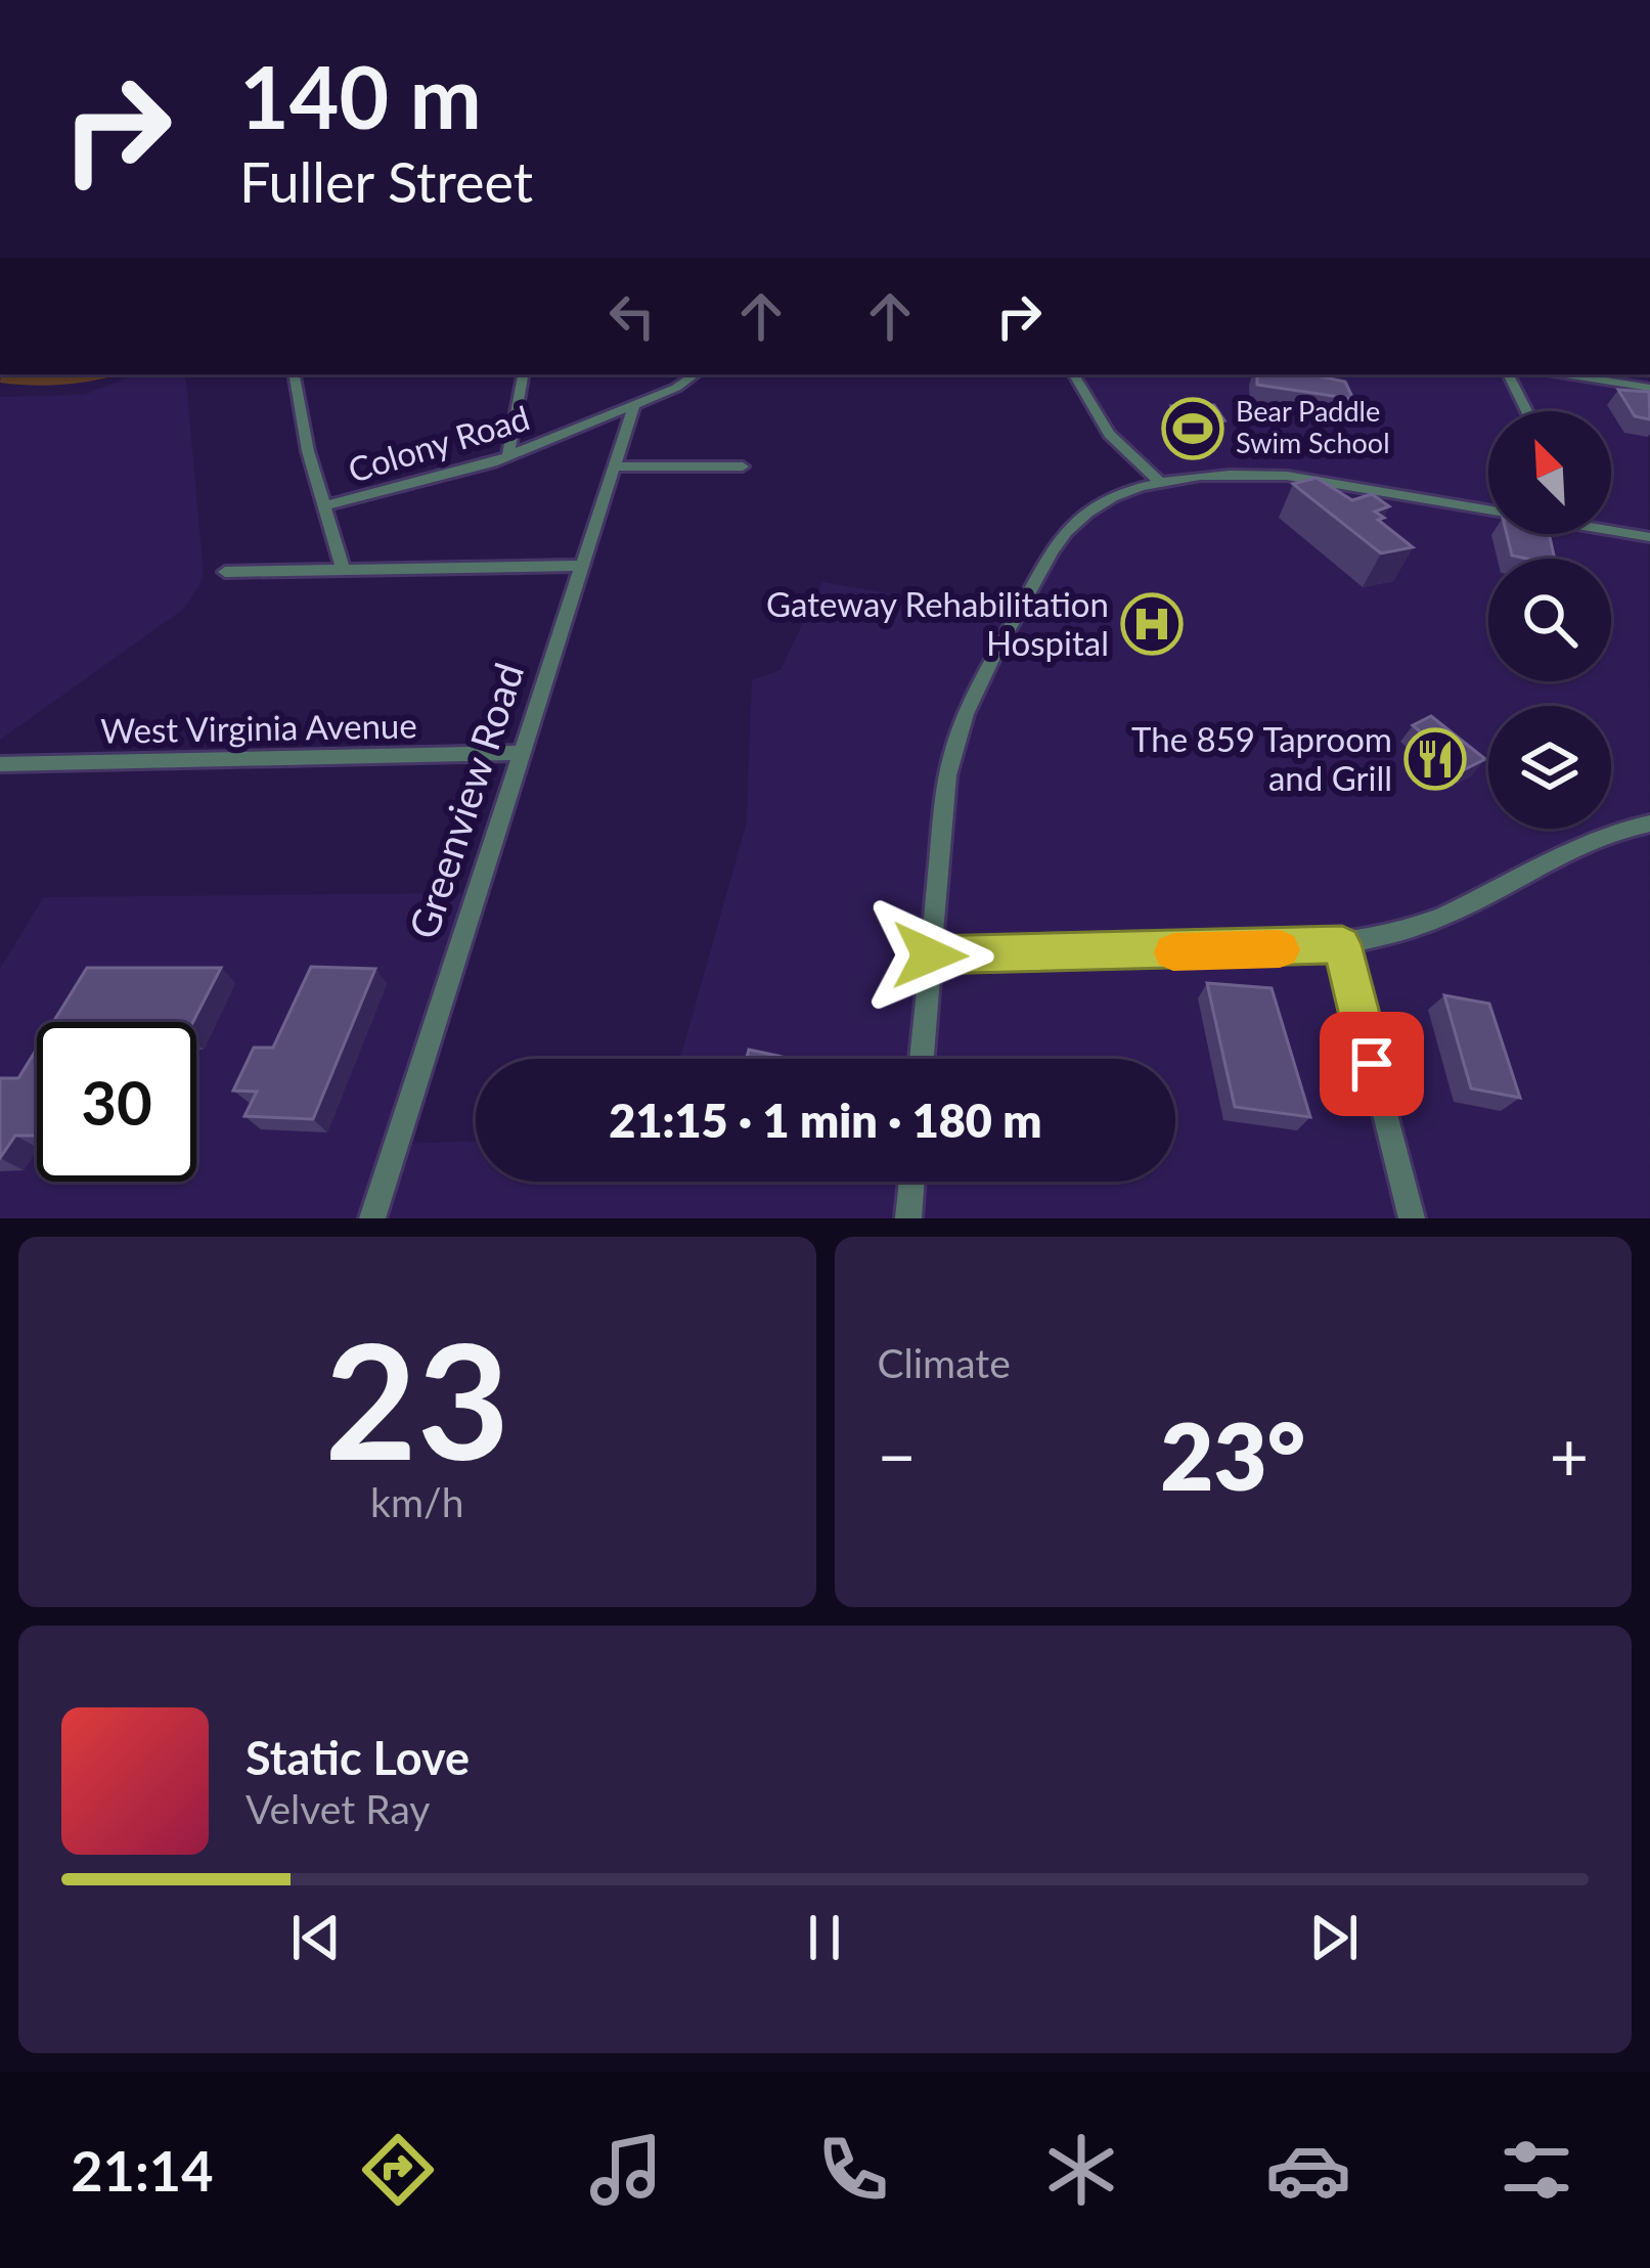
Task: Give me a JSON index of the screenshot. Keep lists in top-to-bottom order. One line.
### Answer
{"streets":{"street":["Colony Road","West Virginia Avenue","Greenview Road"]},"crossings":[["Colony Road","Greenview Road"],["West Virginia Avenue","Greenview Road"]],"places":{"sports":["Bear Paddle Swim School"],"hospital":["Gateway Rehabilitation Hospital"],"restaurant":["The 859 Taproom and Grill"]},"north":"top left","page":{"turn":["140 m","Fuller Street"],"limit":"30","trip":"21:15 · 1 min · 180 m","tile":[["23","km/h"],"Climate"],"heat":["−","23°","+"],"song":["Static Love","Velvet Ray"],"tabs":"21:14"}}
